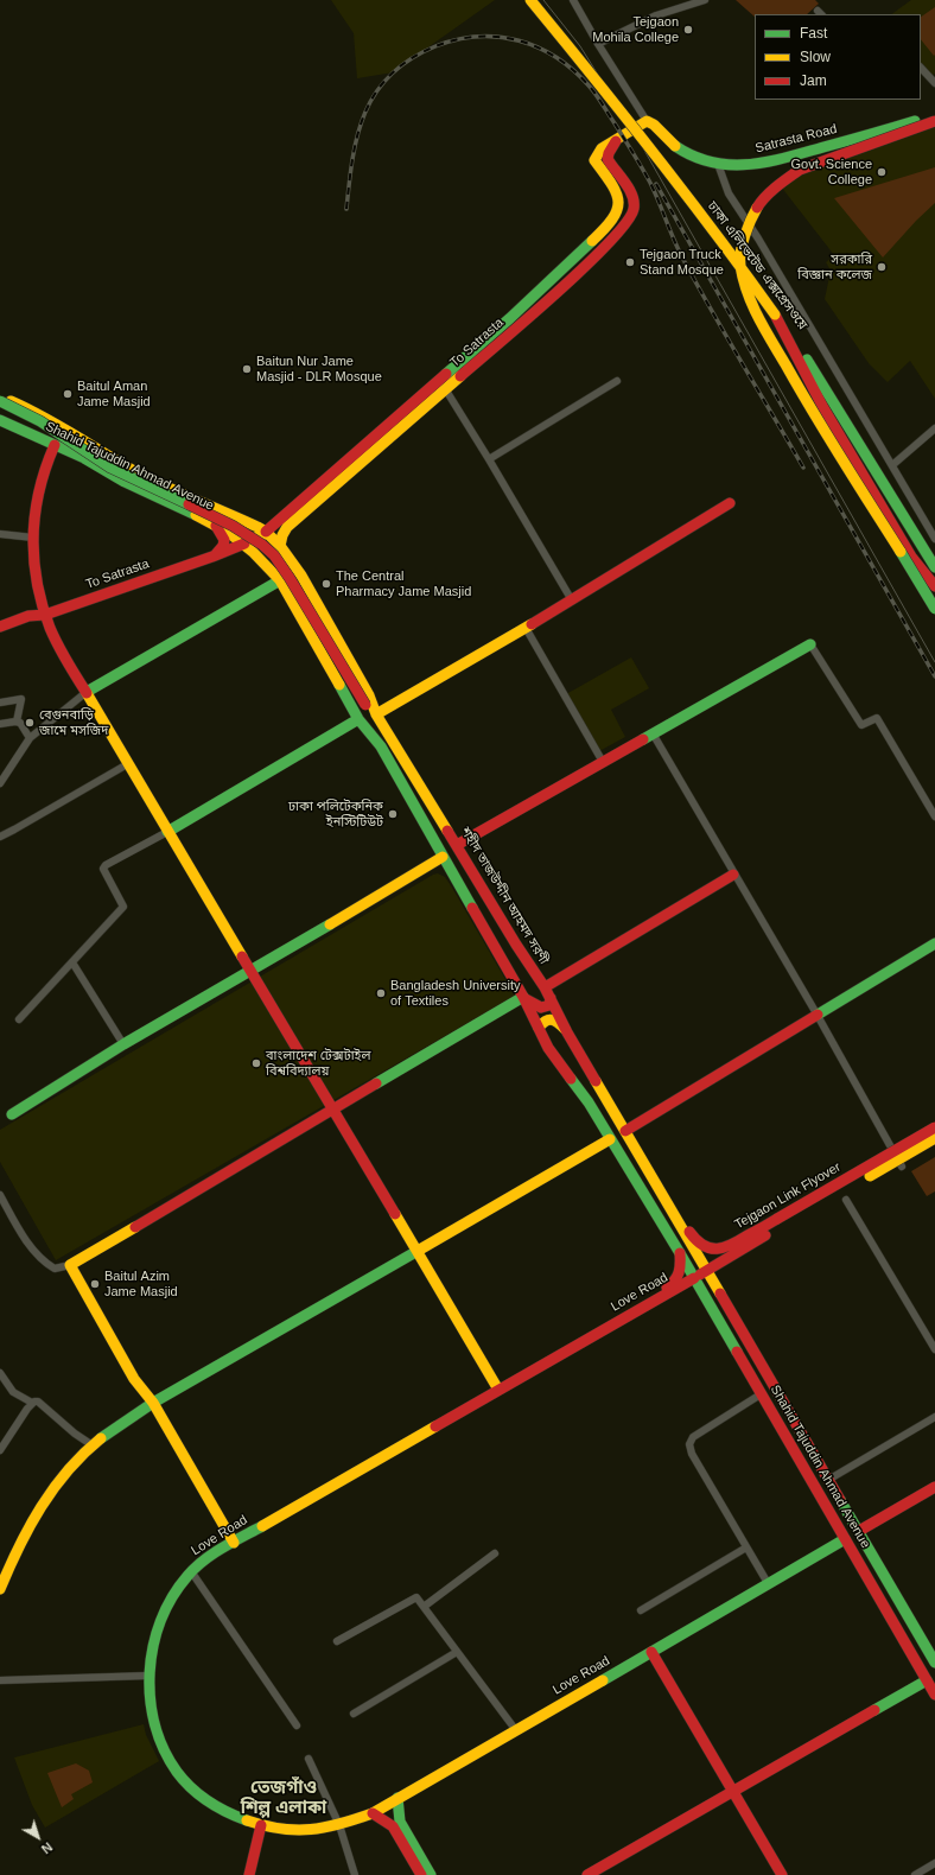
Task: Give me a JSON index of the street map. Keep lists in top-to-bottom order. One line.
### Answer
{"streets":{"main road":["Satrasta Road","ঢাকা এলিভেটেড এক্সপ্রেসওয়ে","To Satrasta","Shahid Tajuddin Ahmad Avenue","শহীদ তাজউদ্দীন আহমদ সরণী","Tejgaon Link Flyover","Love Road"]},"crossings":[["To Satrasta","Shahid Tajuddin Ahmad Avenue"],["To Satrasta","শহীদ তাজউদ্দীন আহমদ সরণী"],["Shahid Tajuddin Ahmad Avenue","শহীদ তাজউদ্দীন আহমদ সরণী"],["Shahid Tajuddin Ahmad Avenue","Love Road"],["শহীদ তাজউদ্দীন আহমদ সরণী","Tejgaon Link Flyover"]],"districts":["তেজগাঁও শিল্প এলাকা"],"places":["Tejgaon Mohila College","Govt. Science College","Tejgaon Truck Stand Mosque","সরকারি বিজ্ঞান কলেজ","Baitun Nur Jame Masjid - DLR Mosque","Baitul Aman Jame Masjid","The Central Pharmacy Jame Masjid","বেগুনবাড়ি জামে মসজিদ","ঢাকা পলিটেকনিক ইনস্টিটিউট","Bangladesh University of Textiles","বাংলাদেশ টেক্সটাইল বিশ্ববিদ্যালয়","Baitul Azim Jame Masjid"],"legend":["Fast","Slow","Jam"],"north":"bottom right"}
